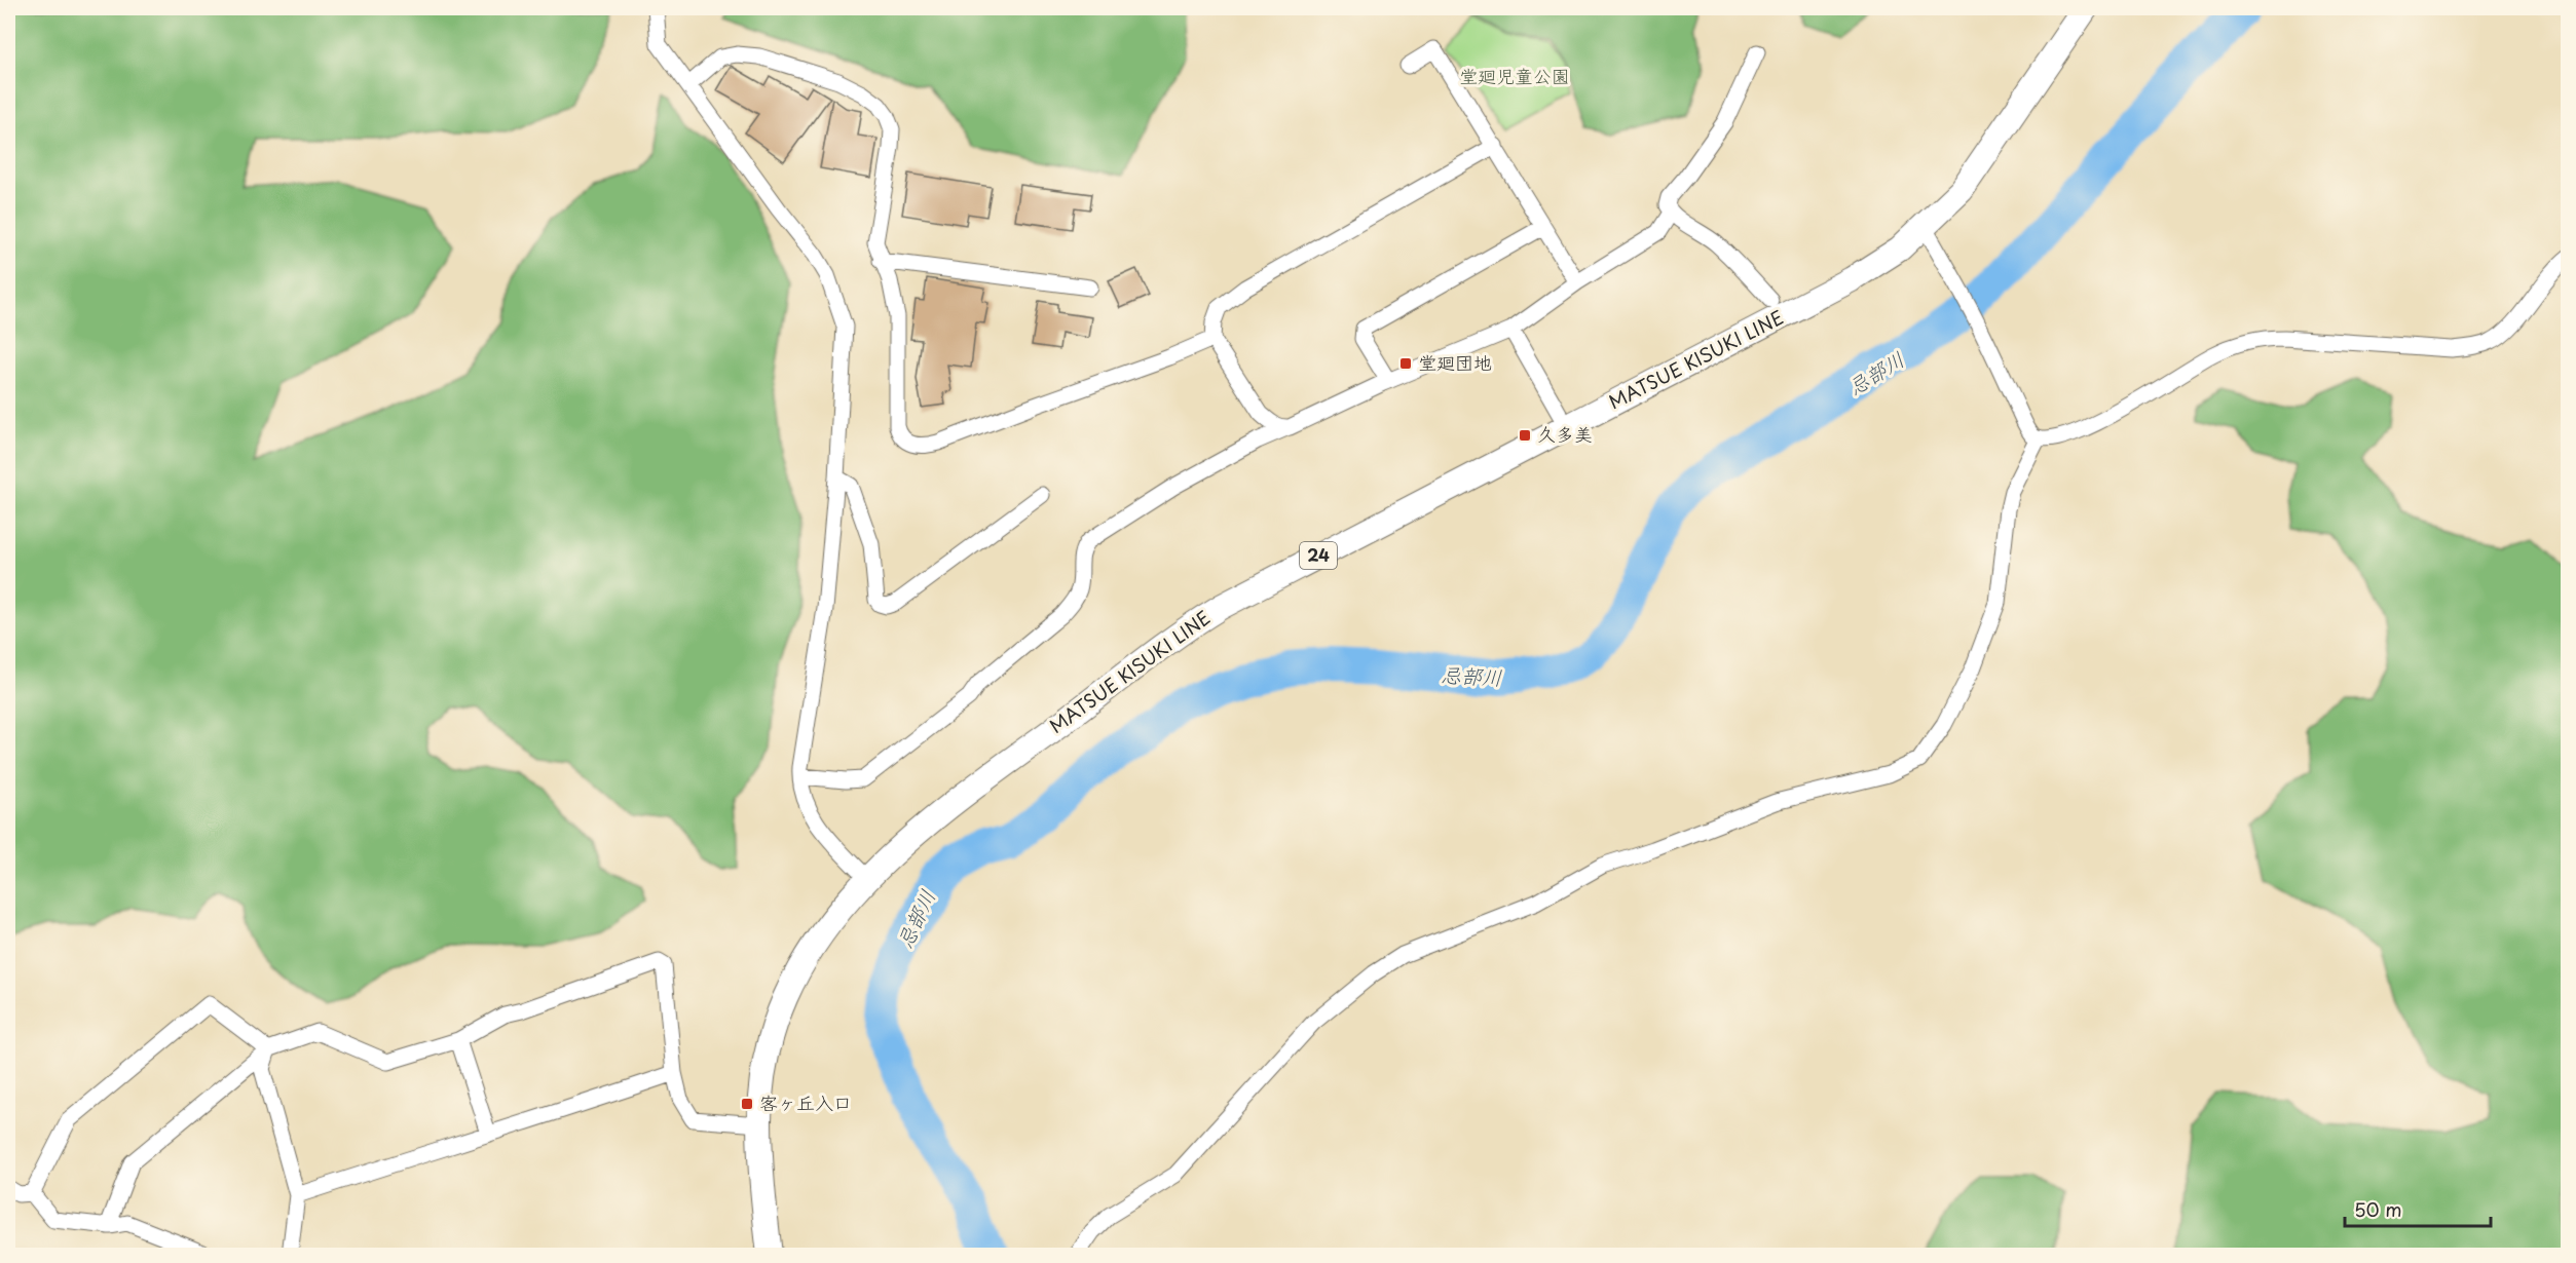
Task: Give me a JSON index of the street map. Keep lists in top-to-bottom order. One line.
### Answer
{"streets":{"main road":["MATSUE KISUKI LINE","24"]},"water":["忌部川"],"parks":["堂廻児童公園"],"places":{"transit":["堂廻団地","久多美","客ヶ丘入口"]},"scale_bar":"50 m"}
